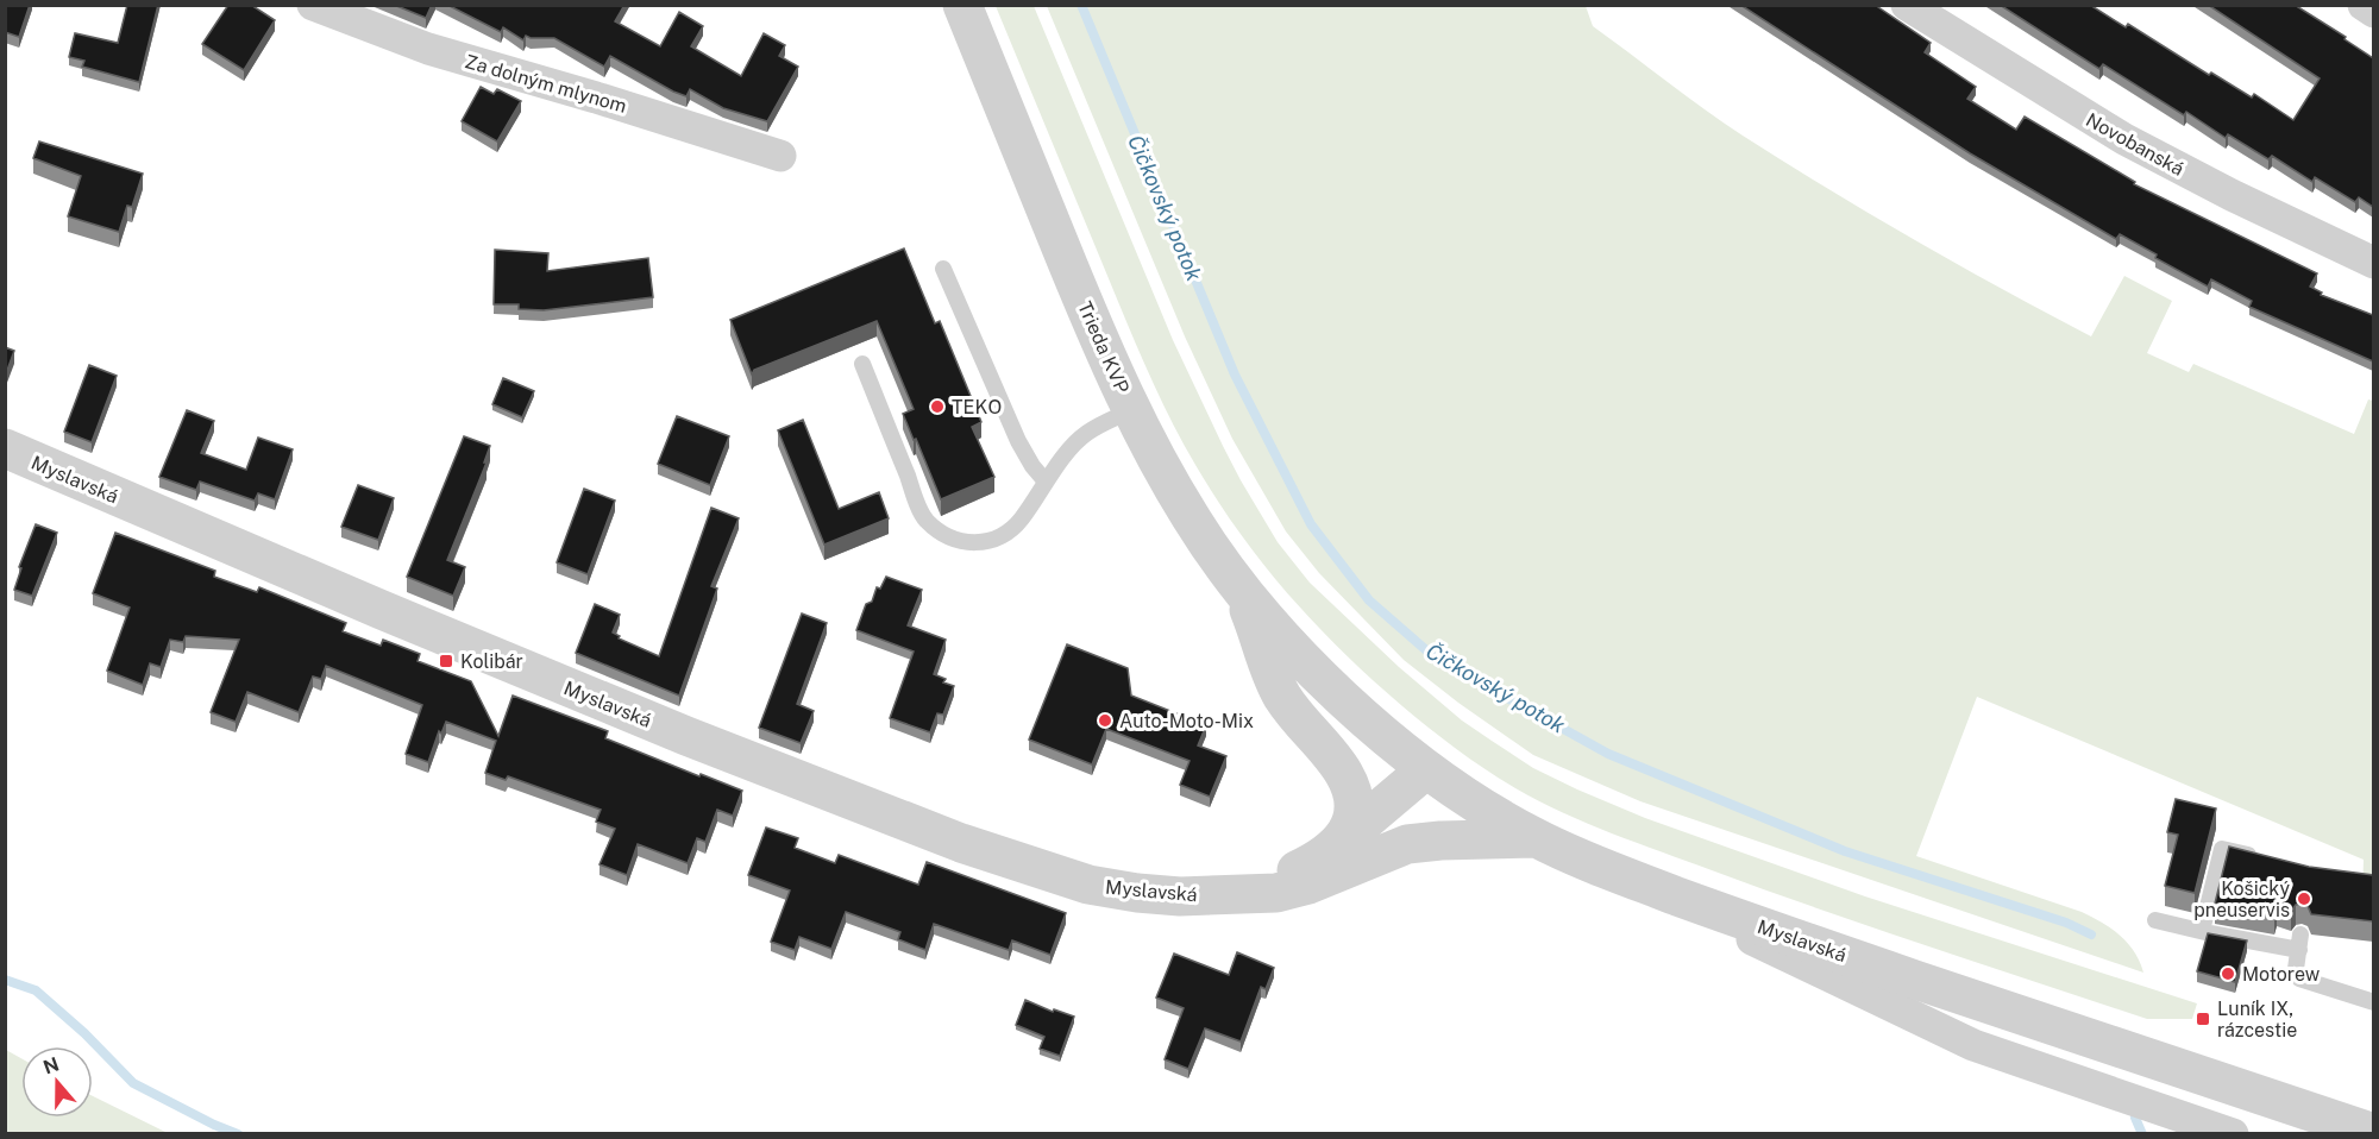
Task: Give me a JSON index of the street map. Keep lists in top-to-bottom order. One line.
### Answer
{"streets":{"street":["Za dolným mlynom","Novobanská","Trieda KVP","Myslavská"]},"crossings":[["Trieda KVP","Myslavská"]],"water":["Čičkovský potok"],"places":{"other":["TEKO","Auto-Moto-Mix","Košický pneuservis","Motorew"],"transit":["Kolibár","Luník IX, rázcestie"]},"north":"top"}
